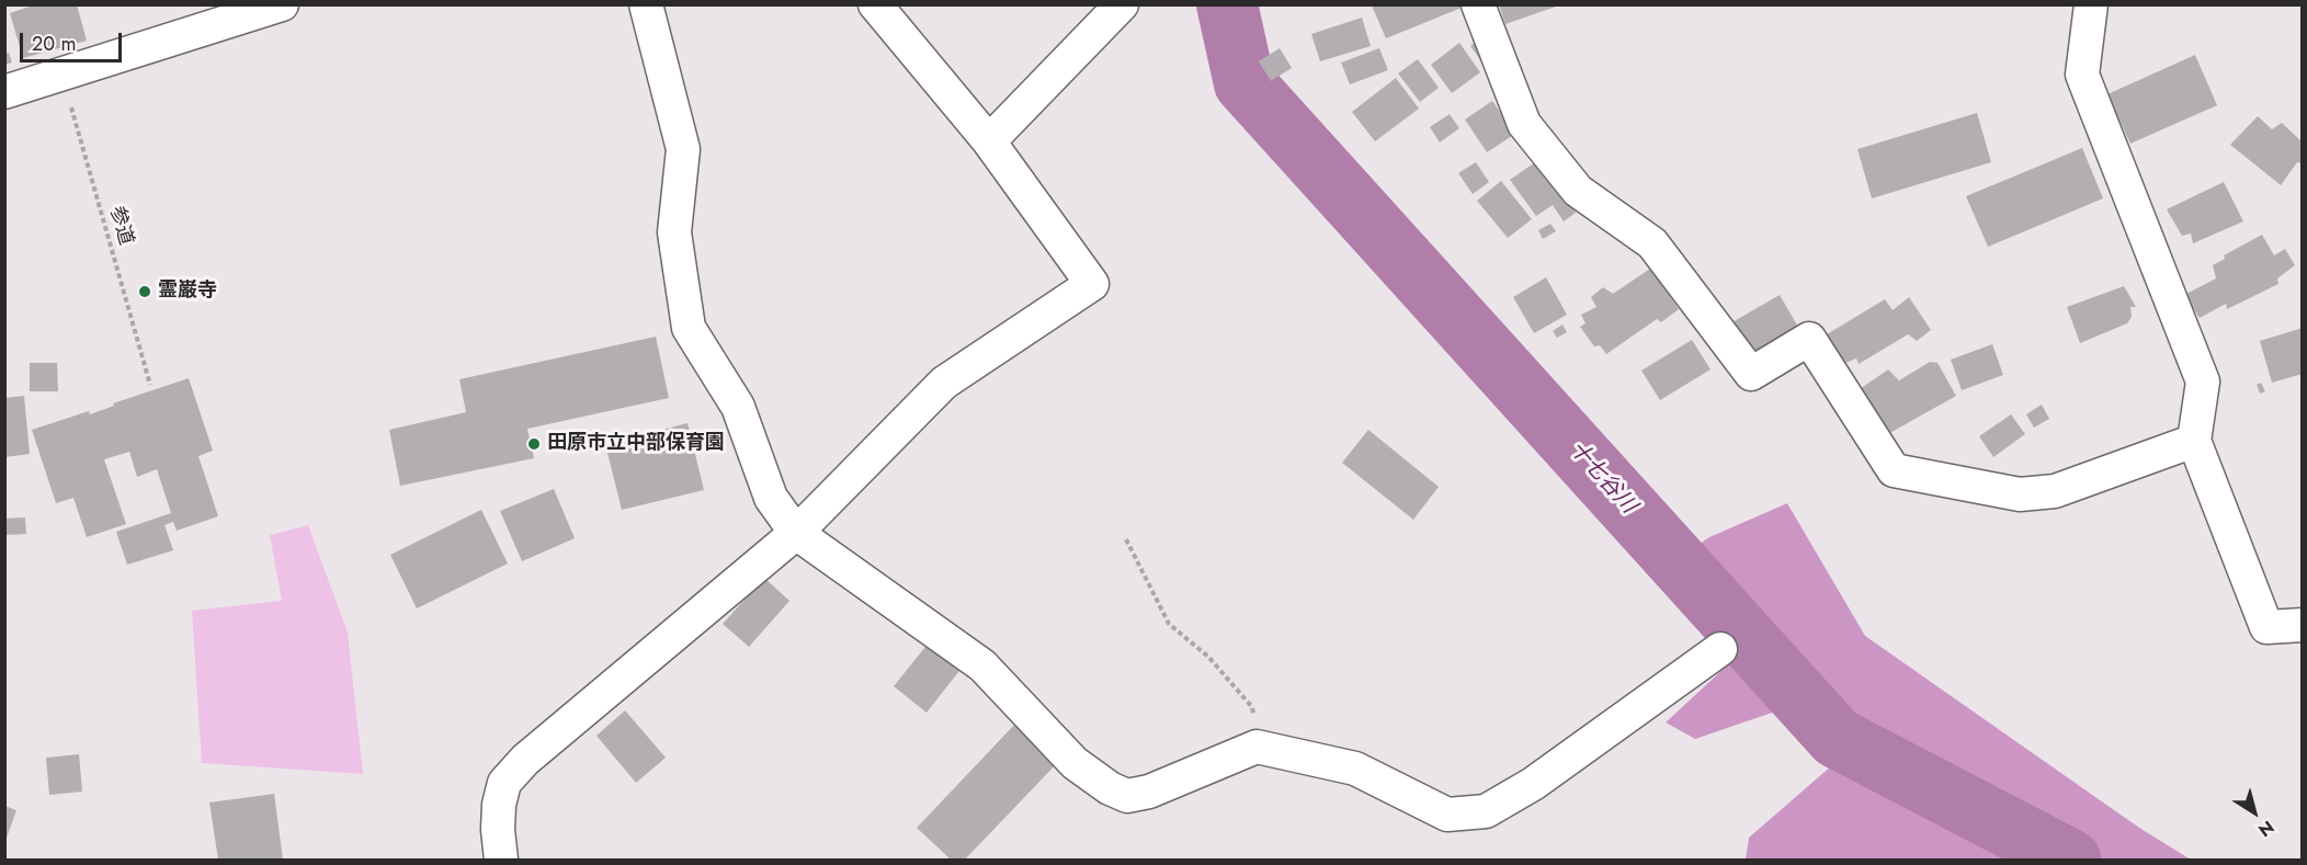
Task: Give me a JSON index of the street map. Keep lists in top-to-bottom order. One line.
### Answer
{"streets":{"path":["参道"]},"water":["十七谷川"],"places":["霊巌寺","田原市立中部保育園"],"scale_bar":"20 m","north":"bottom right"}
